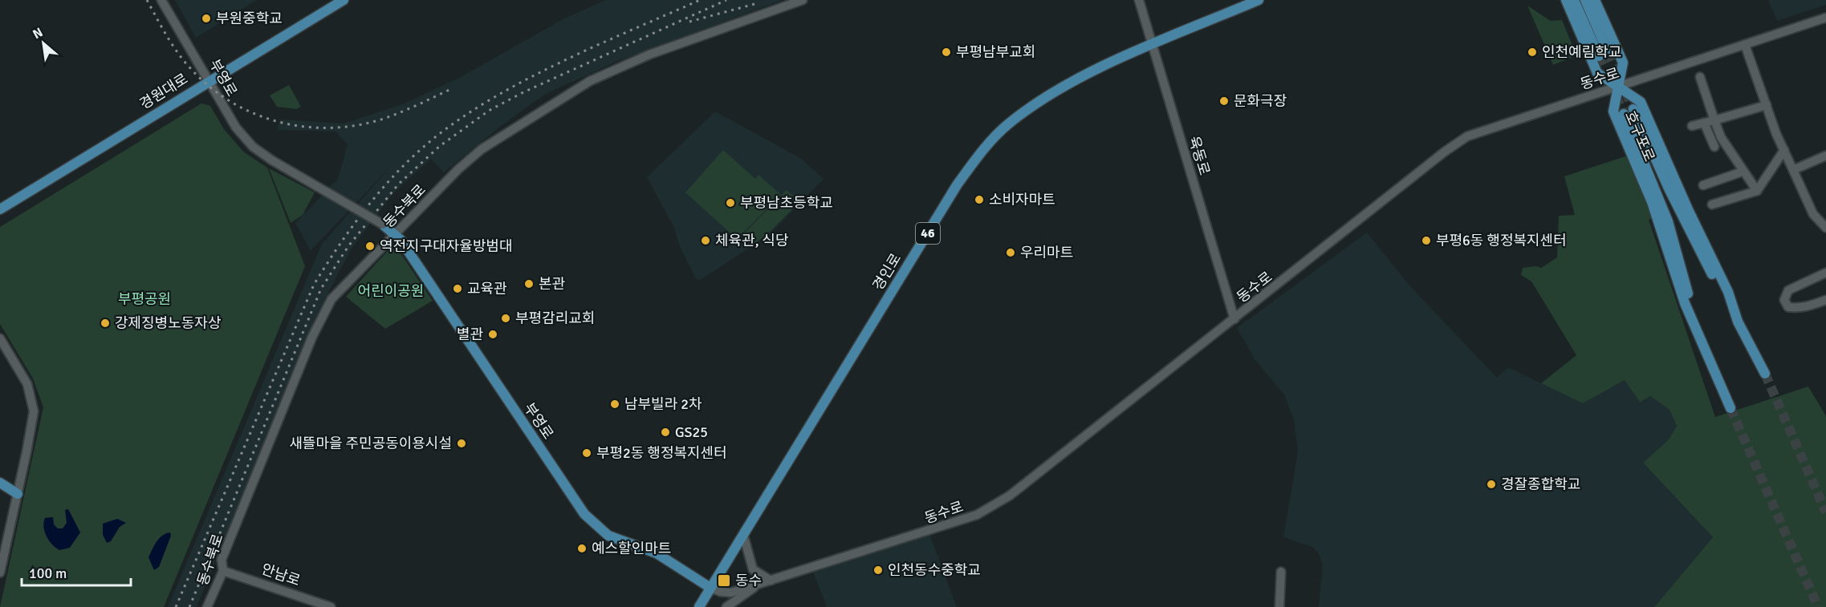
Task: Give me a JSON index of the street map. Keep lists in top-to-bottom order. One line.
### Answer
{"streets":{"main road":["부영로","경원대로","호구포로","46","경인로"],"street":["동수로","육동로","동수북로","안남로"]},"crossings":[["부영로","동수로"],["부영로","경원대로"],["부영로","동수북로"],["부영로","경인로"],["동수로","호구포로"],["동수로","육동로"],["동수로","경인로"],["육동로","경인로"],["동수북로","안남로"]],"parks":["어린이공원","부평공원"],"places":{"other":["부원중학교","부평남부교회","인천예림학교","문화극장","소비자마트","부평남초등학교","체육관, 식당","부평6동 행정복지센터","역전지구대자율방범대","우리마트","본관","교육관","부평감리교회","강제징병노동자상","별관","남부빌라 2차","GS25","새뜰마을 주민공동이용시설","부평2동 행정복지센터","경잘종합학교","예스할인마트","인천동수중학교"],"transit":["동수"]},"scale_bar":"100 m","north":"top left"}
